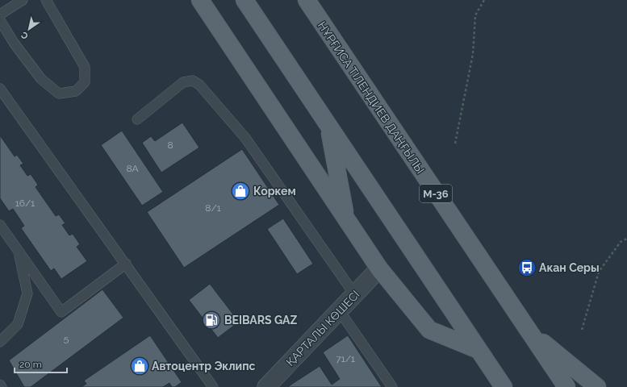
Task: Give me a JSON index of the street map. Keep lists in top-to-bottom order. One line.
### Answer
{"streets":{"main road":["НҰРҒИСА ТІЛЕНДИЕВ ДАҢҒЫЛЫ","M-36"],"street":["ҚАРТАЛЫ КӨШЕСІ"]},"places":{"shop":["Коркем","Автоцентр Эклипс"],"bus stop":["Акан Серы"],"fuel station":["BEIBARS GAZ"]},"house_numbers":["8","8А","16/1","8/1","5","71/1"],"scale_bar":"20 m","north":"bottom left"}
